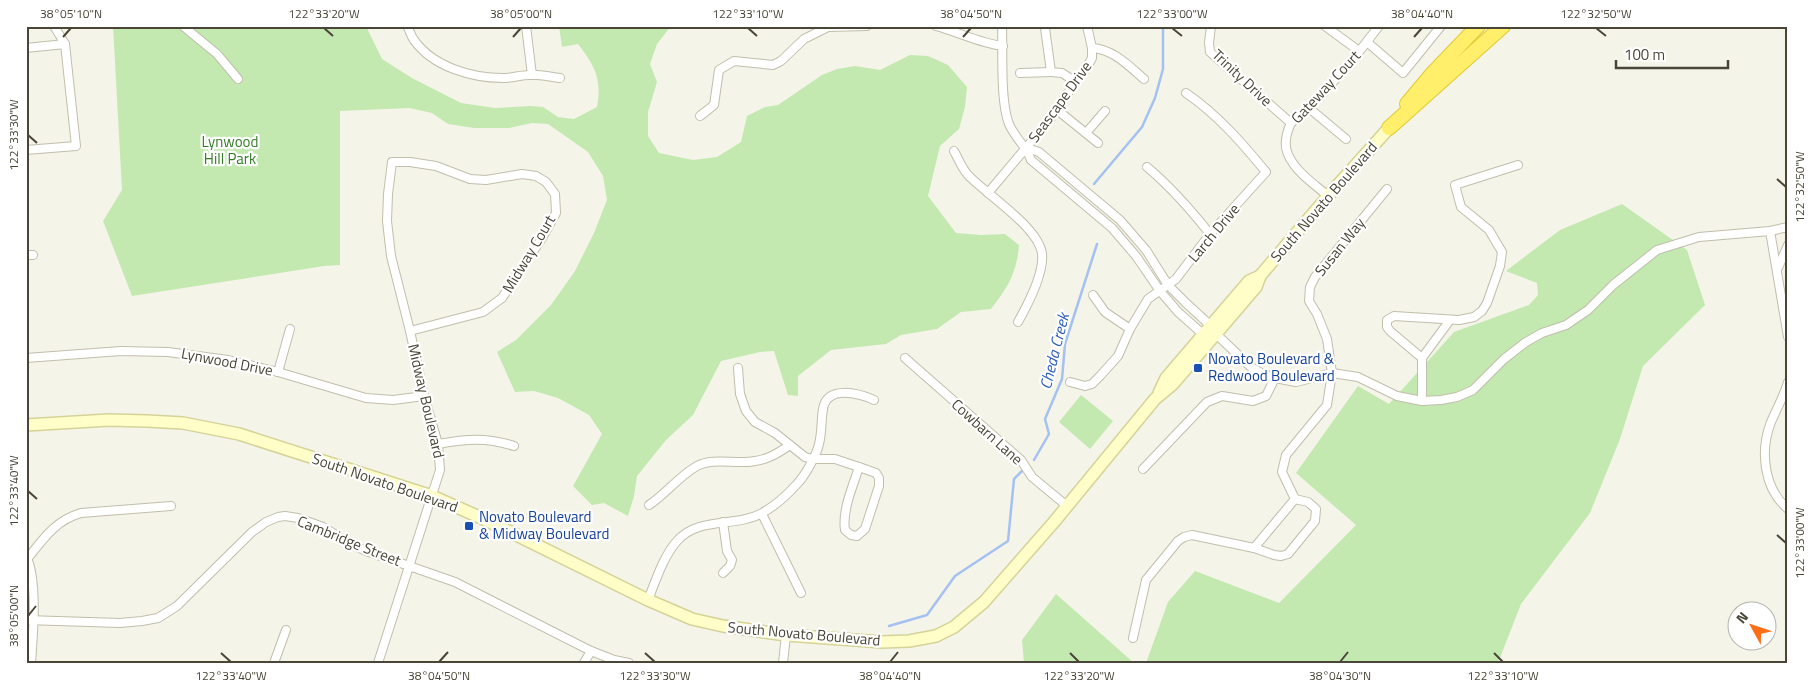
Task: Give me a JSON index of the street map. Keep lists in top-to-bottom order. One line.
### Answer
{"streets":{"main road":["South Novato Boulevard"],"street":["Trinity Drive","Gateway Court","Seascape Drive","Larch Drive","Susan Way","Midway Court","Lynwood Drive","Midway Boulevard","Cowbarn Lane","Cambridge Street"]},"crossings":[["Trinity Drive","Gateway Court"],["Gateway Court","South Novato Boulevard"],["South Novato Boulevard","Midway Boulevard"],["South Novato Boulevard","Cowbarn Lane"],["Midway Court","Midway Boulevard"],["Lynwood Drive","Midway Boulevard"],["Midway Boulevard","Cambridge Street"]],"water":["Cheda Creek"],"parks":["Lynwood Hill Park"],"places":{"transit":["Novato Boulevard & Redwood Boulevard","Novato Boulevard & Midway Boulevard"]},"scale_bar":"100 m","north":"top left","coordinates":["38°05'10\"N","122°33'20\"W","38°05'00\"N","122°33'10\"W","38°04'50\"N","122°33'00\"W","38°04'40\"N","122°32'50\"W","122°33'30\"W","122°33'40\"W","38°04'30\"N"]}
